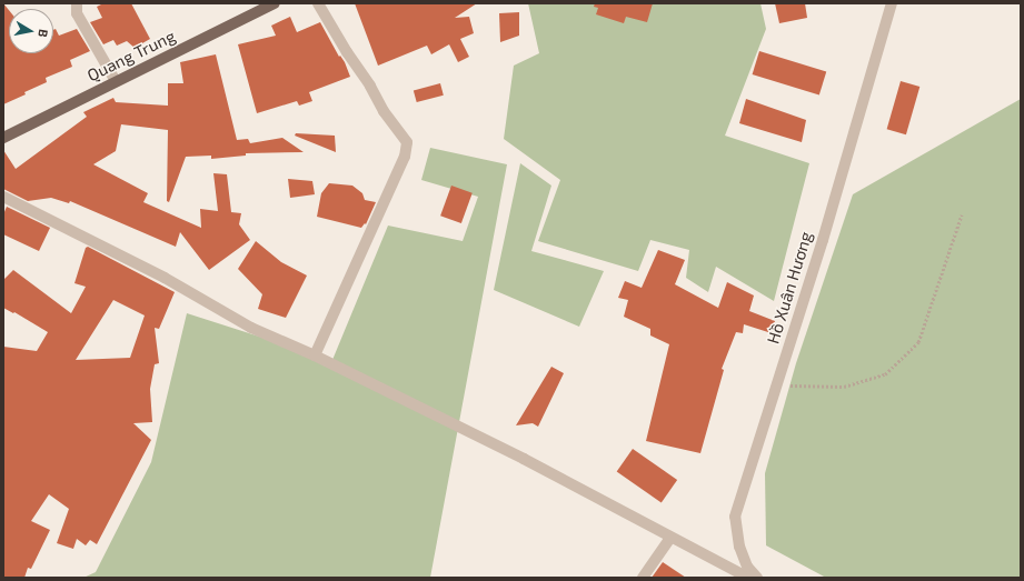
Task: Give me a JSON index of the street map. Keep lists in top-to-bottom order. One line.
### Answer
{"streets":{"main road":["Quang Trung"],"street":["Hồ Xuân Hương"]},"north":"right"}
